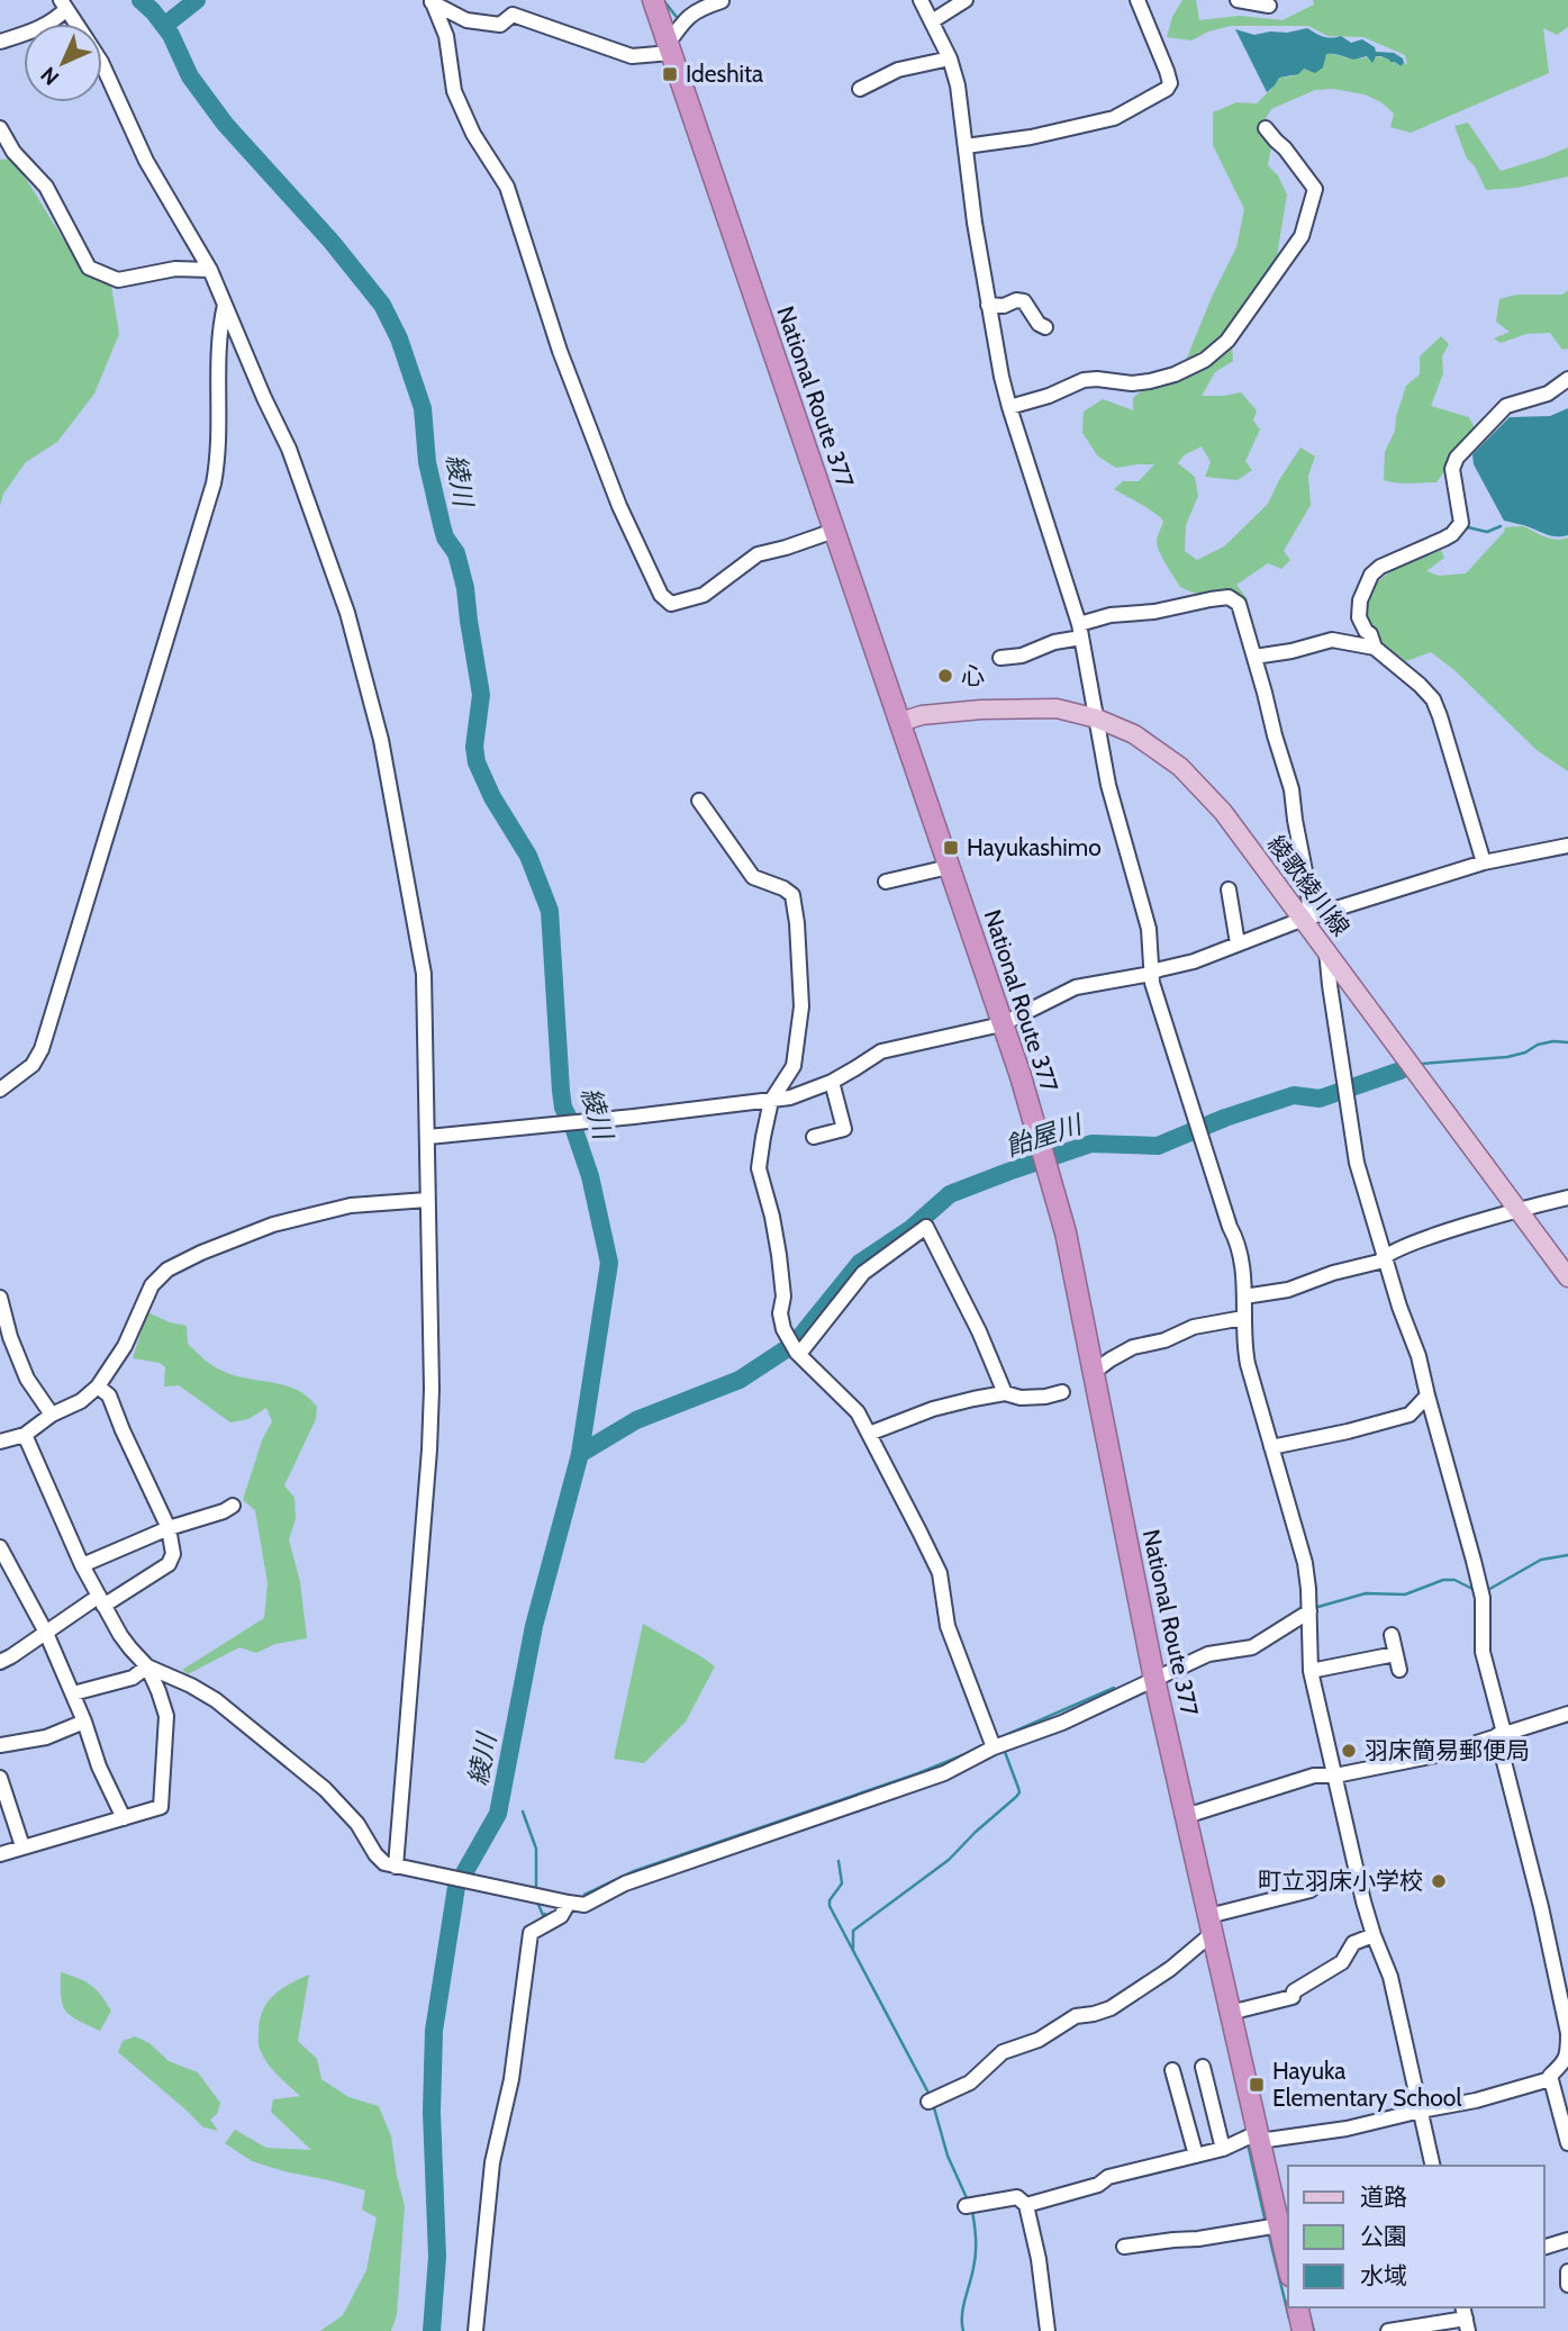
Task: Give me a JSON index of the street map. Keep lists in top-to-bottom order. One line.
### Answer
{"streets":{"highway":["National Route 377"],"main road":["綾歌綾川線"]},"crossings":[["National Route 377","綾歌綾川線"]],"water":["綾川","飴屋川"],"places":{"transit":["Ideshita","Hayukashimo","Hayuka Elementary School"],"other":["心","羽床簡易郵便局","町立羽床小学校"]},"legend":["道路","公園","水域"],"north":"bottom left"}
